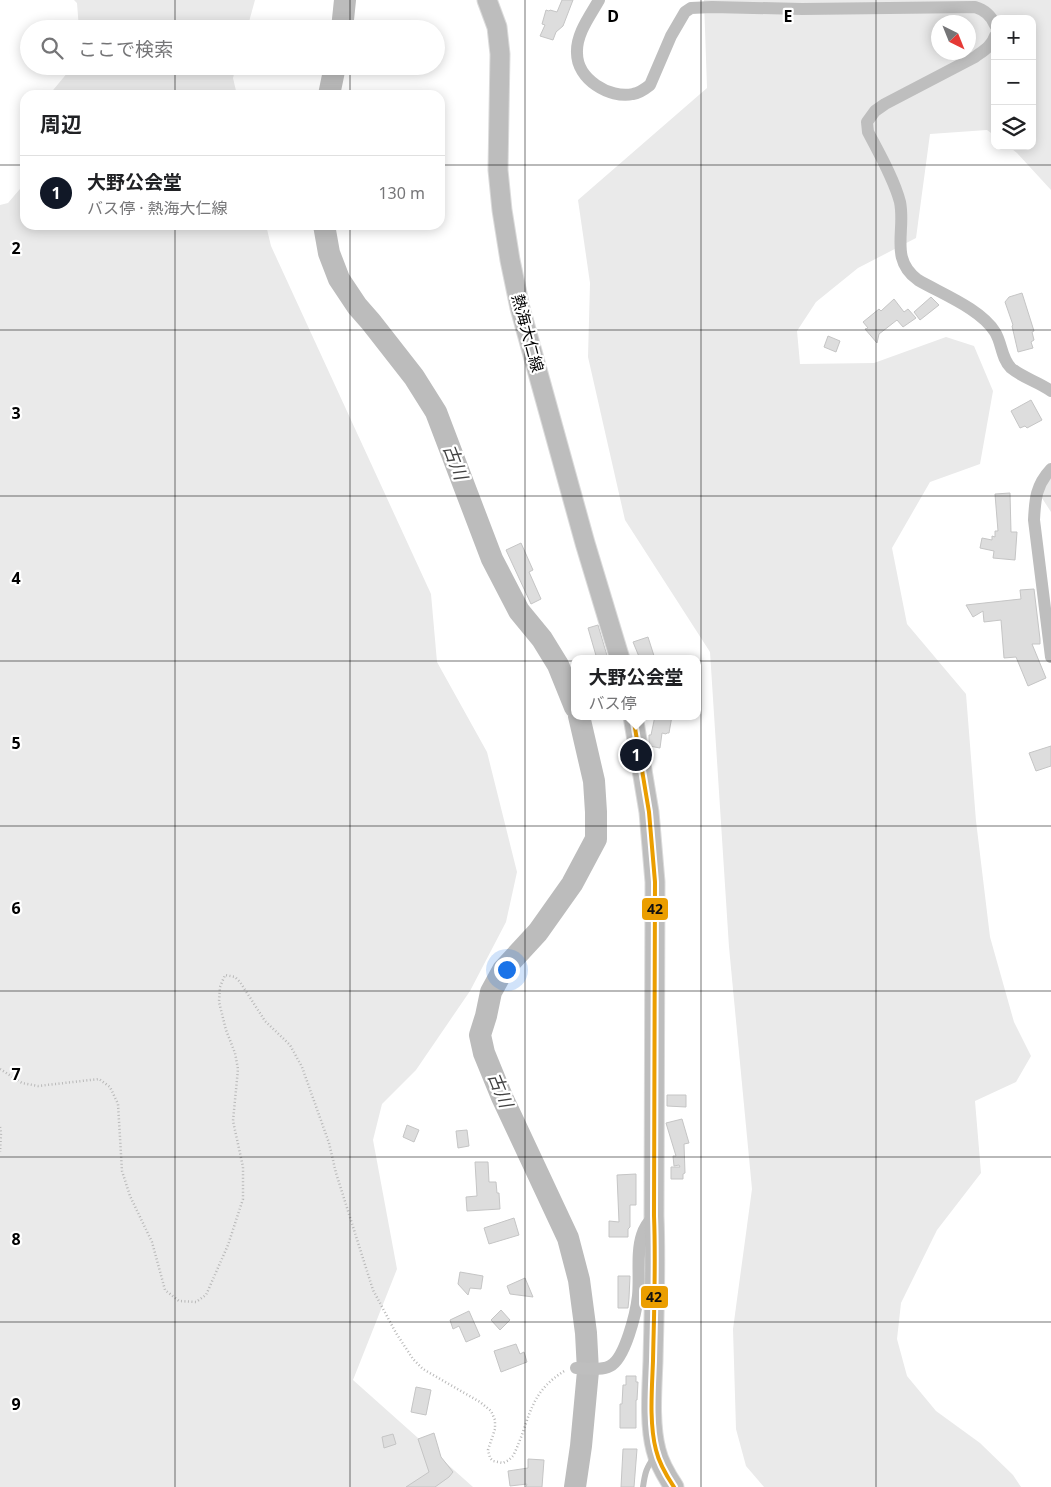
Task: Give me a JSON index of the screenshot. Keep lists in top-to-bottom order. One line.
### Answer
{"streets":{"main road":["熱海大仁線"]},"water":["古川"],"lines":["transit line 42"],"north":"bottom right","page":{"map_buttons":["+","−"],"search":"ここで検索","heading":"周辺","list":[{"mark":"1","name":"大野公会堂","note":"バス停 · 熱海大仁線","value":"130 m"}],"popup":["大野公会堂","バス停"],"pins":"1"},"grid":{"columns":["D","E"],"rows":["2","3","4","5","6","7","8","9"]}}
